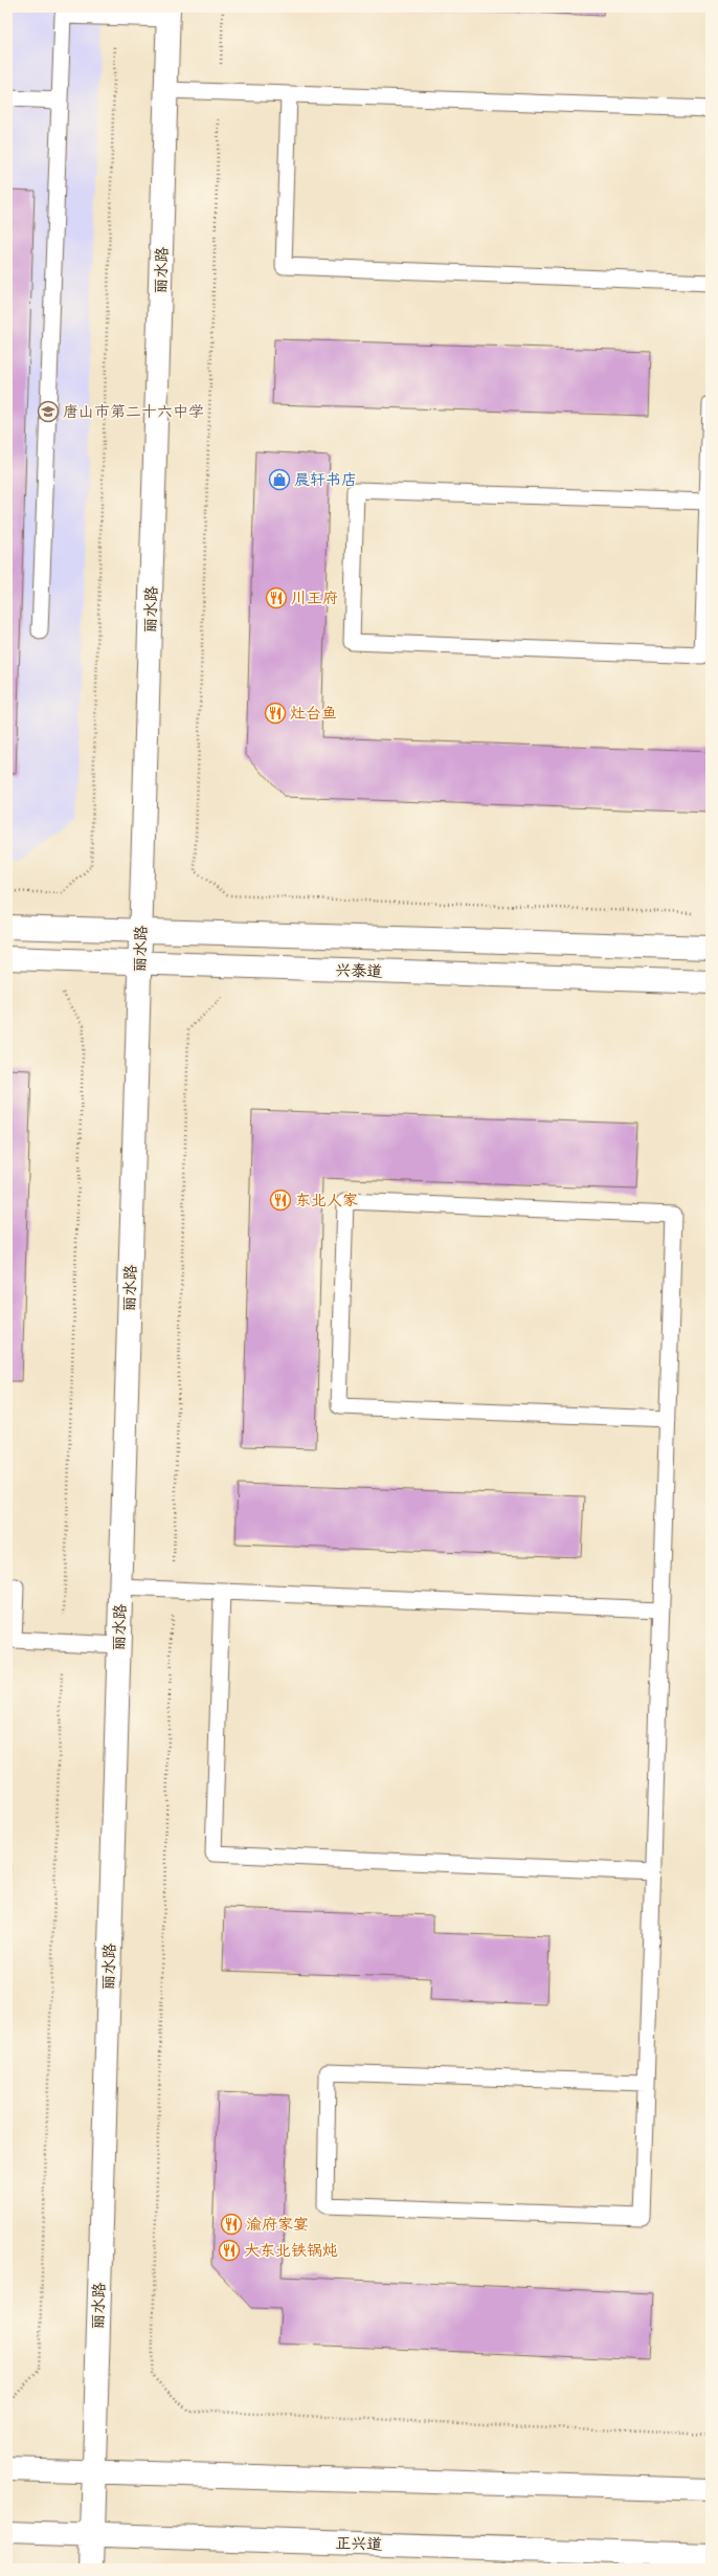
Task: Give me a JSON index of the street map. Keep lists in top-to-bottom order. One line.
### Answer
{"streets":{"street":["丽水路","兴泰道","正兴道"]},"crossings":[["丽水路","兴泰道"],["丽水路","正兴道"]],"places":{"school or university":["唐山市第二十六中学"],"shop":["晨轩书店"],"restaurant":["川王府","灶台鱼","东北人家","渝府家宴","大东北铁锅炖"]}}
